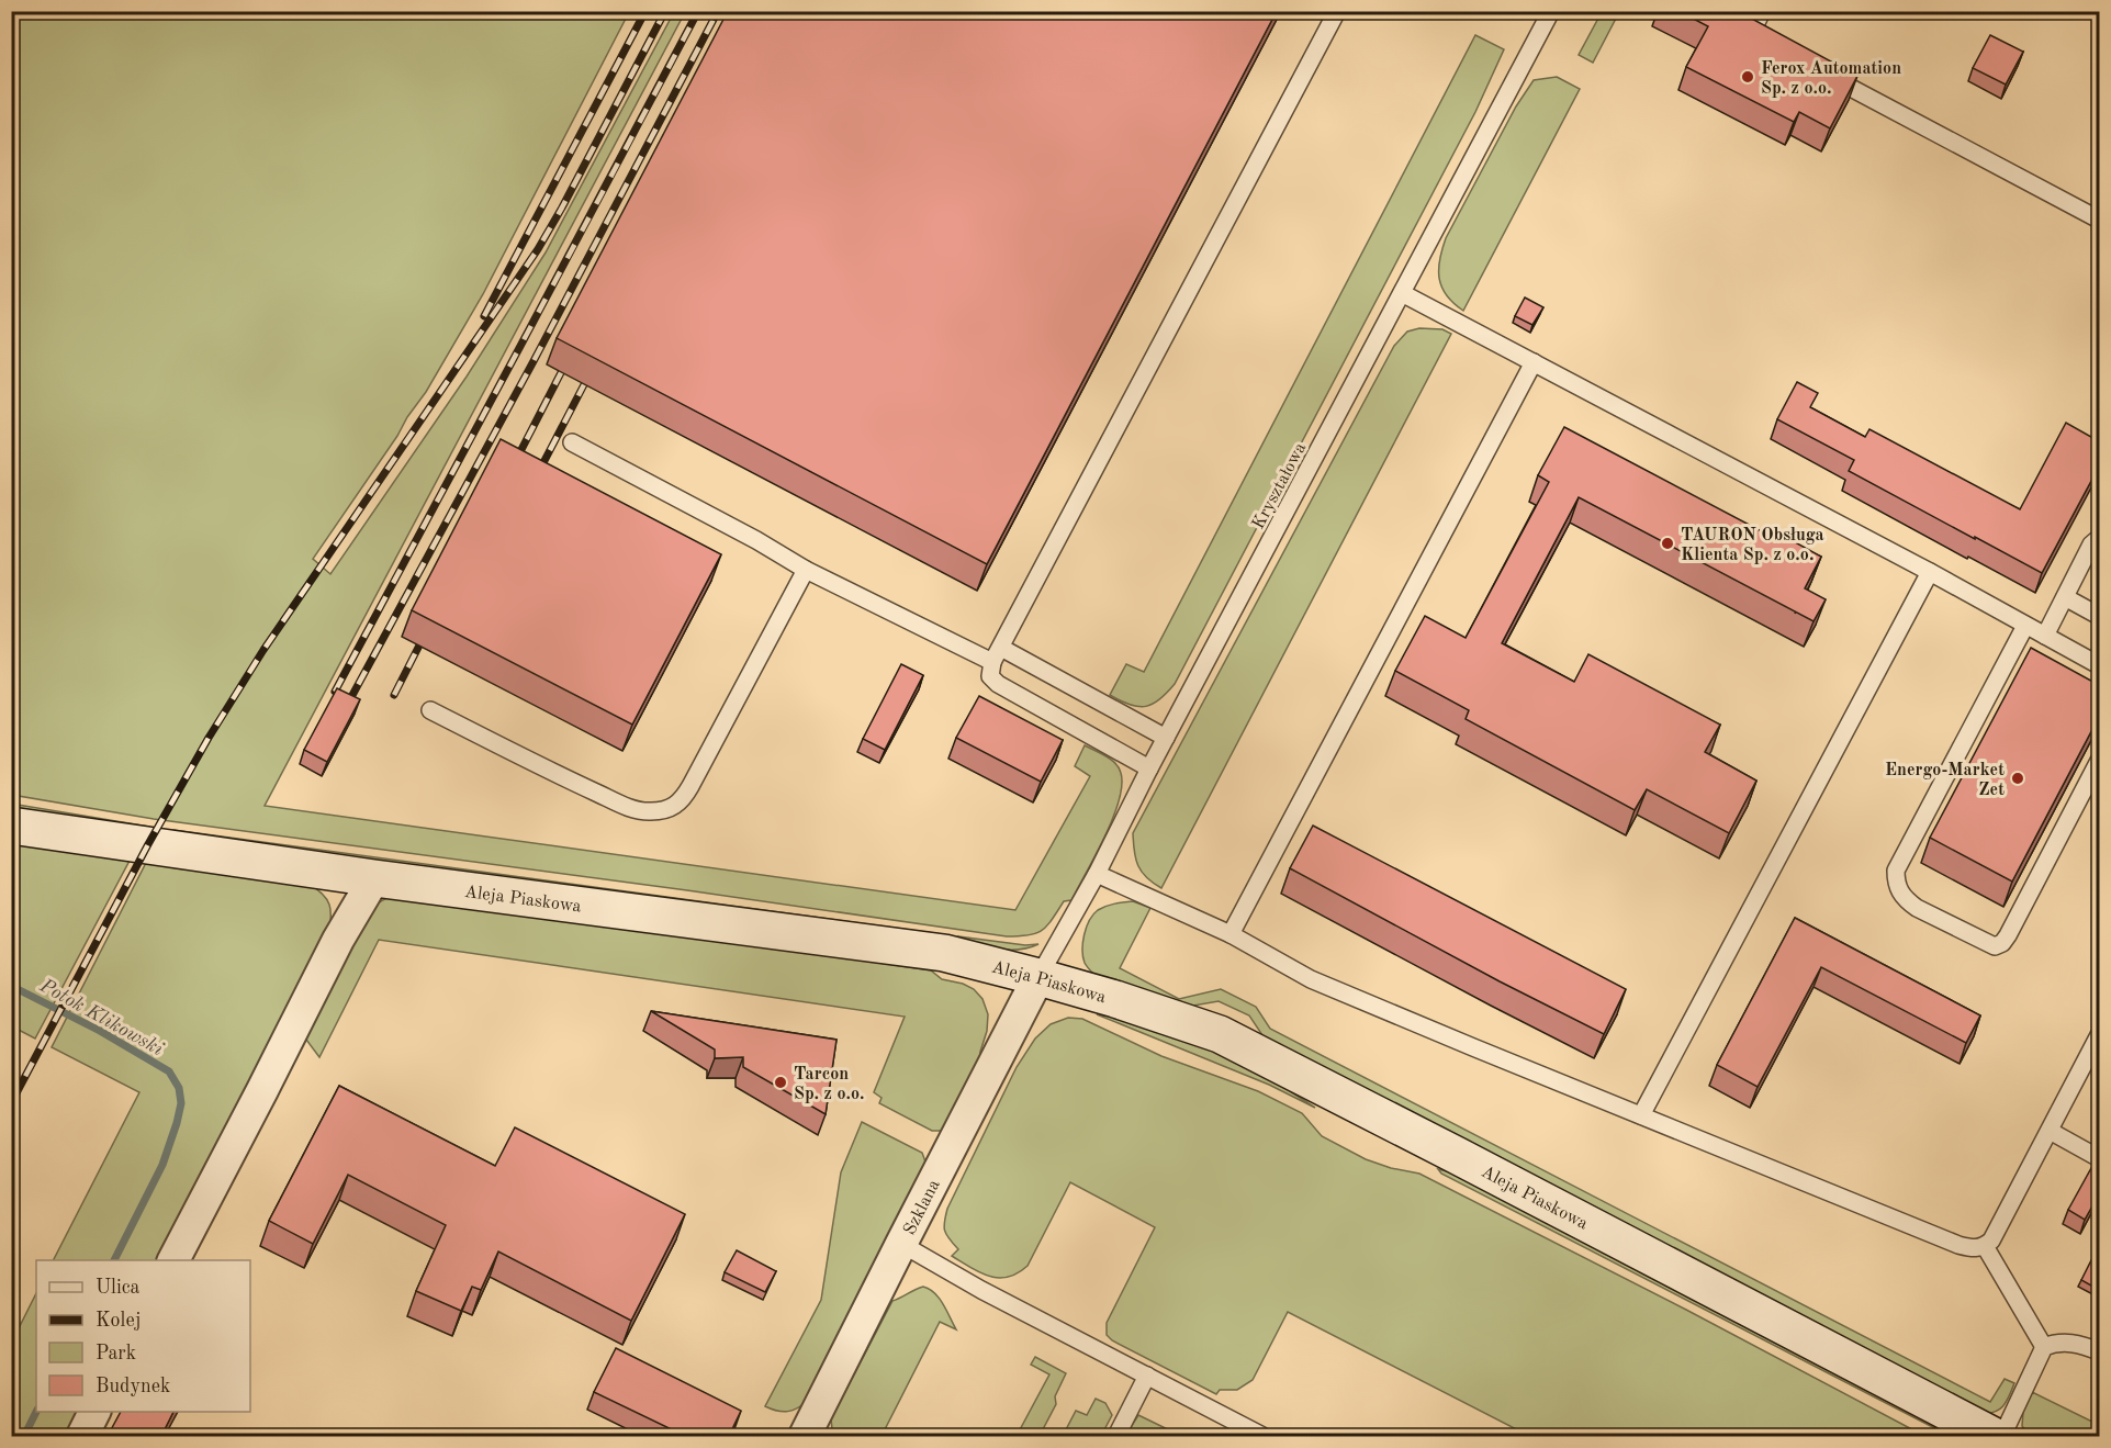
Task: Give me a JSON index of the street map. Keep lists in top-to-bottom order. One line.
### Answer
{"streets":{"main road":["Aleja Piaskowa"],"street":["Szklana"],"lane":["Kryształowa"]},"crossings":[["Kryształowa","Aleja Piaskowa"],["Kryształowa","Szklana"],["Aleja Piaskowa","Szklana"]],"water":["Potok Klikowski"],"places":["Ferox Automation Sp. z o.o.","TAURON Obsługa Klienta Sp. z o.o.","Energo-Market Zet","Tarcon Sp. z o.o."],"legend":["Ulica","Kolej","Park","Budynek"]}
